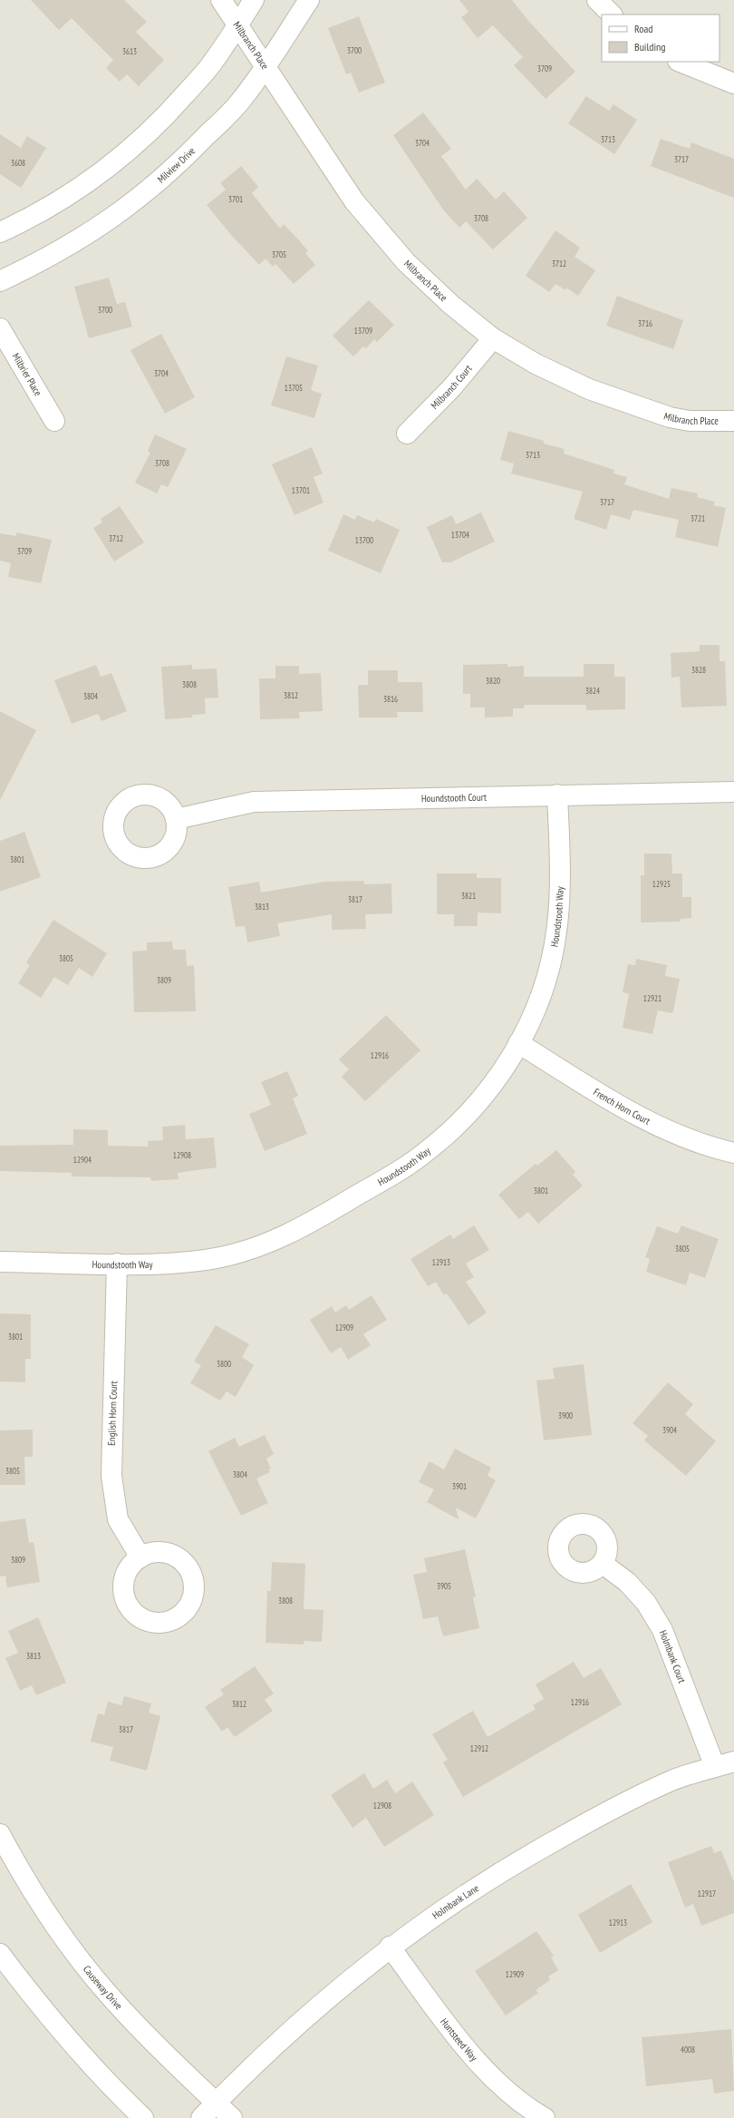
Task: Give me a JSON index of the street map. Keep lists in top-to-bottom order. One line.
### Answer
{"streets":{"street":["Milbranch Place","Milview Drive","Milbrier Place","Milbranch Court","Houndstooth Court","Houndstooth Way","French Horn Court","English Horn Court","Holmbank Court","Holmbank Lane","Causeway Drive","Huntsteed Way"]},"crossings":[["Milbranch Place","Milview Drive"],["Milbranch Place","Milbranch Court"],["Houndstooth Court","Houndstooth Way"],["Houndstooth Way","French Horn Court"],["Houndstooth Way","English Horn Court"],["Holmbank Court","Holmbank Lane"],["Holmbank Lane","Causeway Drive"],["Holmbank Lane","Huntsteed Way"]],"house_numbers":["3700","3613","3709","3713","3704","3717","3608","3701","3708","3705","3712","3700","3716","13709","3704","13705","3713","3708","13701","3717","3721","13704","3712","13700","3709","3828","3820","3808","3824","3812","3804","3816","3801","12925","3821","3817","3813","3805","3809","12921","12916","12908","12904","3801","3805","12913","12909","3801","3800","3900","3904","3805","3804","3901","3809","3905","3808","3813","12916","3812","3817","12912","12908","12917","12913","12909","4008"],"legend":["Road","Building"]}
